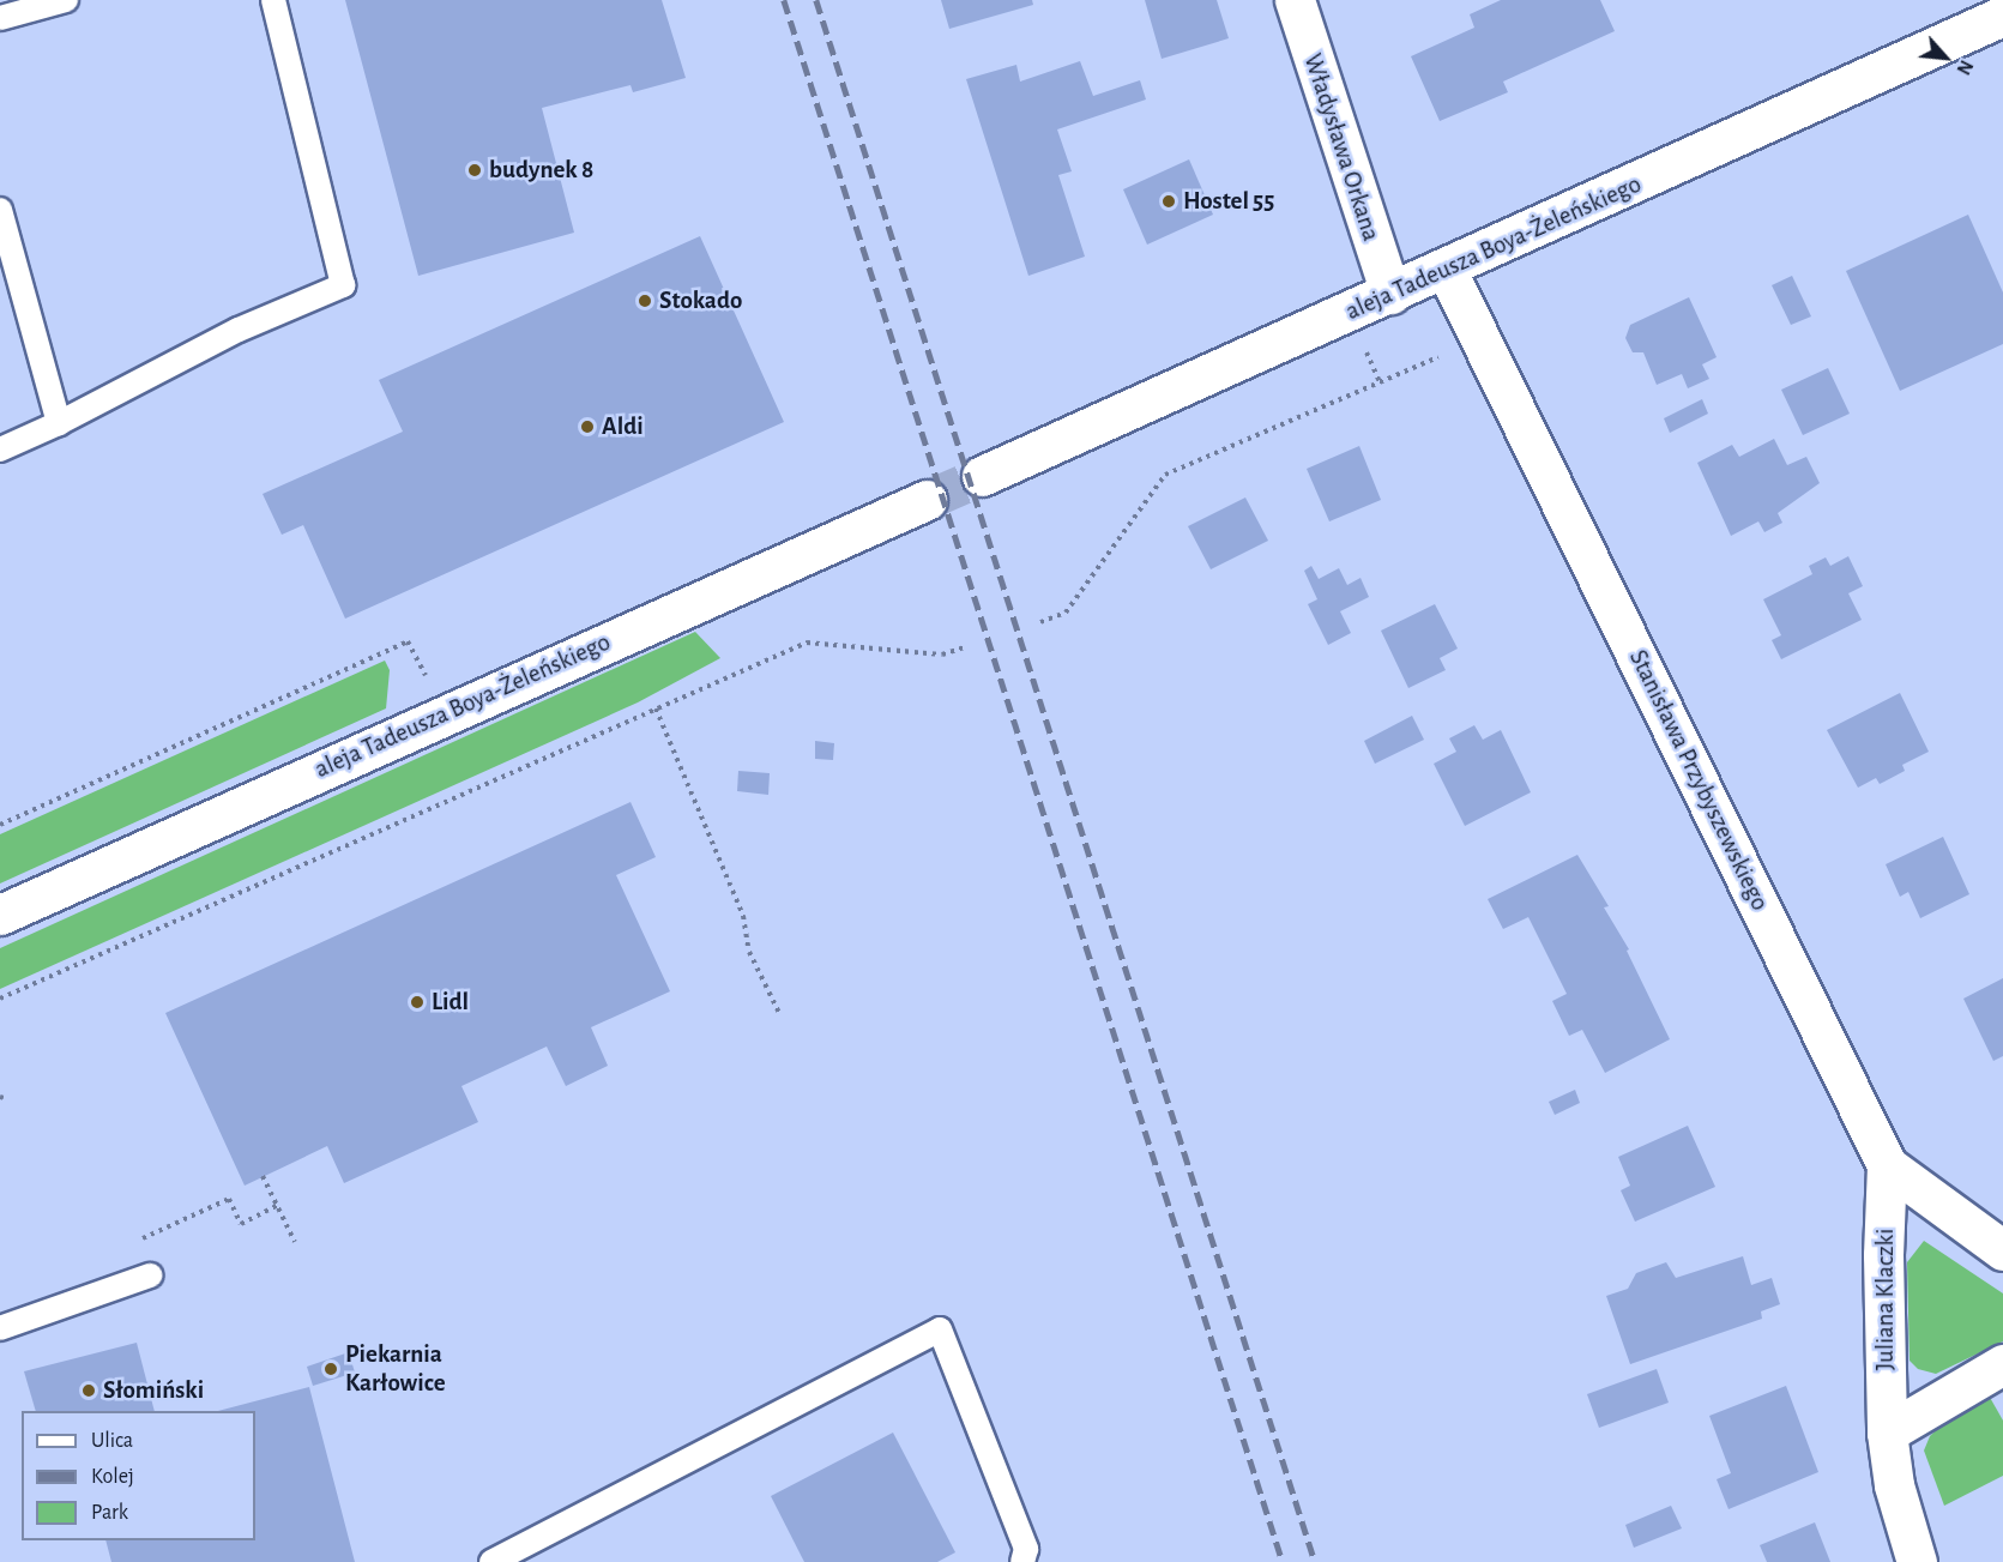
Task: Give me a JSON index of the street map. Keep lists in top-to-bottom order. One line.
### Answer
{"streets":{"street":["Władysława Orkana","aleja Tadeusza Boya-Żeleńskiego","Stanisława Przybyszewskiego","Juliana Klaczki"]},"crossings":[["Władysława Orkana","aleja Tadeusza Boya-Żeleńskiego"],["aleja Tadeusza Boya-Żeleńskiego","Stanisława Przybyszewskiego"],["Stanisława Przybyszewskiego","Juliana Klaczki"]],"places":["budynek 8","Hostel 55","Stokado","Aldi","Lidl","Piekarnia Karłowice","Słomiński"],"legend":["Ulica","Kolej","Park"],"north":"bottom right"}
